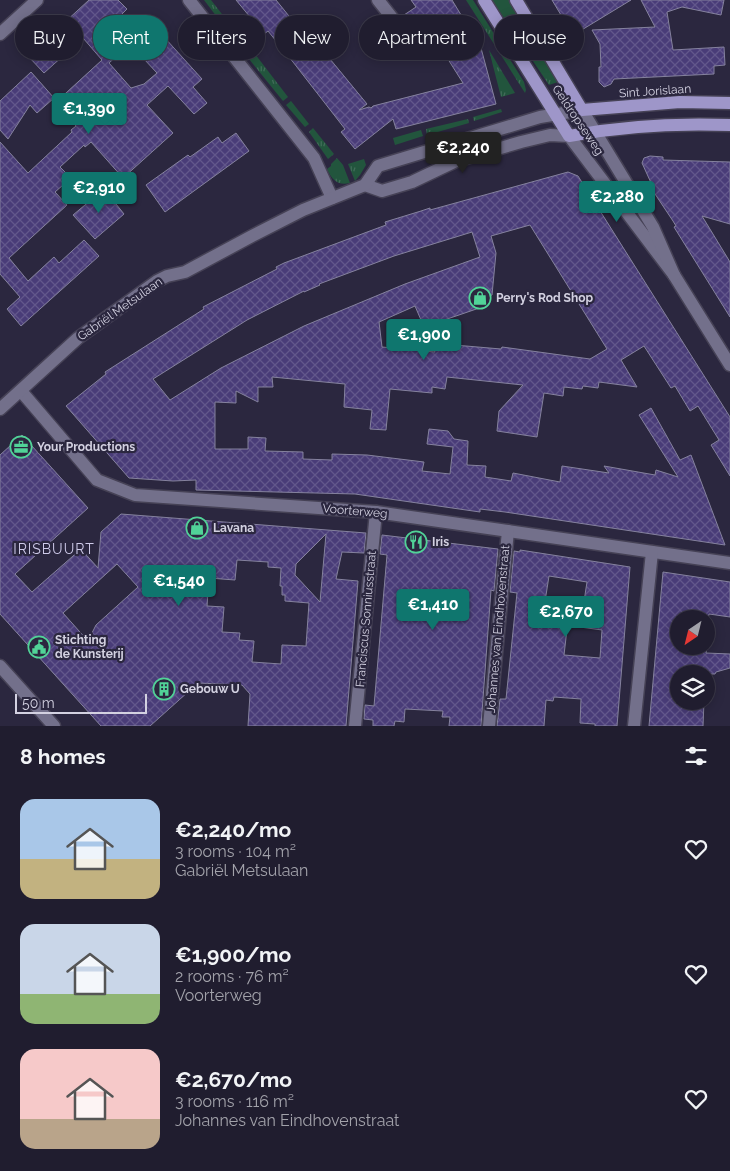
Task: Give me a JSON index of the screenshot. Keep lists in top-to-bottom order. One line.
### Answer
{"streets":{"main road":["Sint Jorislaan","Geldropseweg"],"street":["Gabriël Metsulaan","Voorterweg","Franciscus Sonniusstraat","Johannes van Eindhovenstraat"]},"crossings":[["Sint Jorislaan","Geldropseweg"],["Gabriël Metsulaan","Voorterweg"],["Voorterweg","Franciscus Sonniusstraat"],["Voorterweg","Johannes van Eindhovenstraat"]],"districts":["IRISBUURT"],"places":{"shop":["Perry's Rod Shop","Lavana"],"office":["Your Productions"],"restaurant":["Iris"],"public building":["Stichting de Kunsterij"],"building":["Gebouw U"]},"scale_bar":"50 m","north":"bottom left","page":{"chip":["Buy","Rent","Filters","New","Apartment","House"],"price":["€1,390","€2,240","€2,910","€2,280","€1,900","€1,540","€1,410","€2,670"],"scale":"50 m","heading":"8 homes","list":[{"name":"€2,240/mo","note":"3 rooms · 104 m² · Gabriël Metsulaan"},{"name":"€1,900/mo","note":"2 rooms · 76 m² · Voorterweg"},{"name":"€2,670/mo","note":"3 rooms · 116 m² · Johannes van Eindhovenstraat"}]}}
